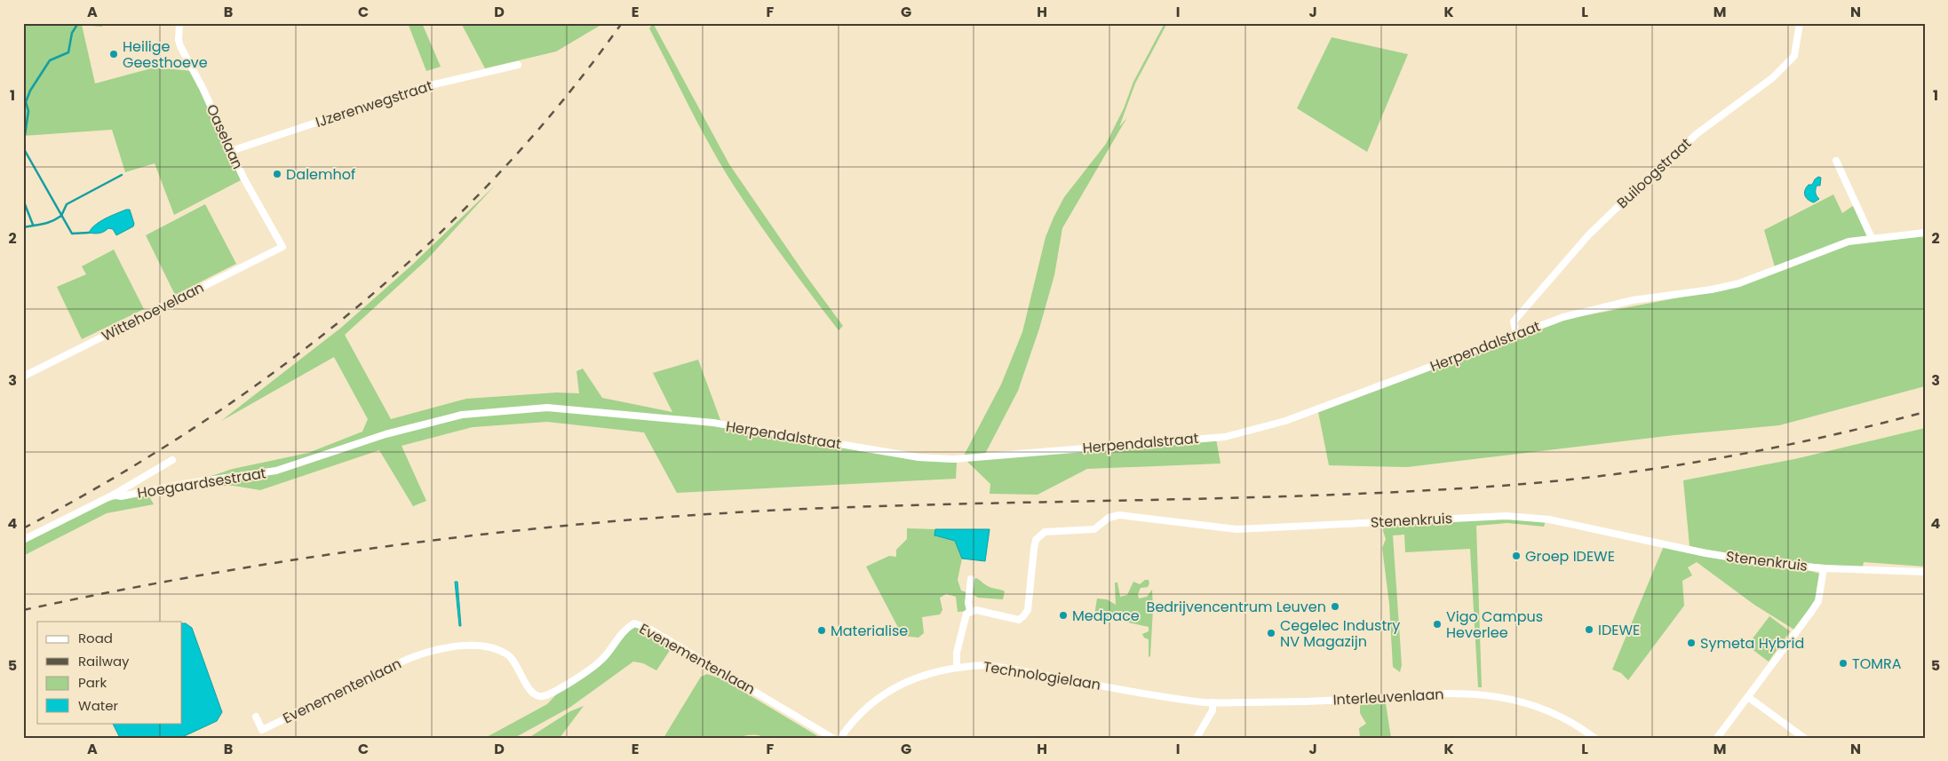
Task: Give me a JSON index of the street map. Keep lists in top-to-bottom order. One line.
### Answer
{"streets":{"street":["IJzerenwegstraat","Oaselaan","Builoogstraat","Wittehoevelaan","Herpendalstraat","Hoegaardsestraat","Stenenkruis","Evenementenlaan","Technologielaan","Interleuvenlaan"]},"crossings":[["IJzerenwegstraat","Oaselaan"],["Oaselaan","Wittehoevelaan"],["Builoogstraat","Herpendalstraat"],["Herpendalstraat","Hoegaardsestraat"],["Technologielaan","Interleuvenlaan"]],"places":["Heilige Geesthoeve","Dalemhof","Groep IDEWE","Bedrijvencentrum Leuven","Medpace","Vigo Campus Heverlee","IDEWE","Materialise","Cegelec Industry NV Magazijn","Symeta Hybrid","TOMRA"],"legend":["Road","Railway","Park","Water"],"grid":{"columns":["A","B","C","D","E","F","G","H","I","J","K","L","M","N"],"rows":["1","2","3","4","5"]}}
